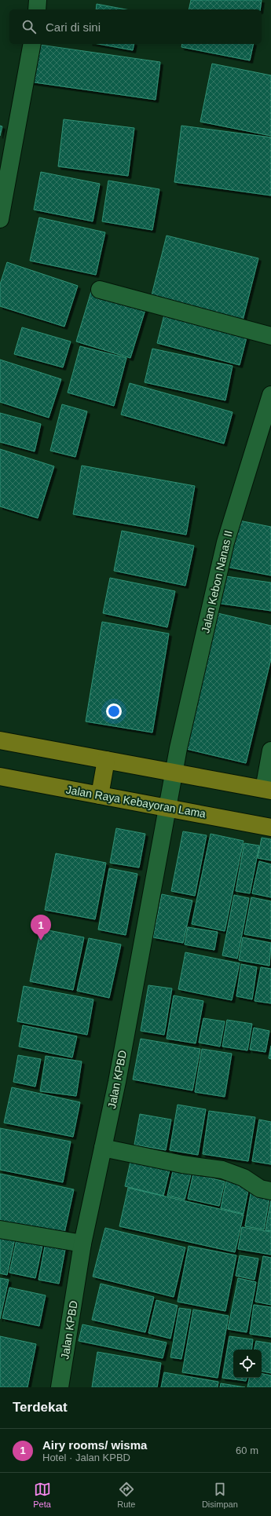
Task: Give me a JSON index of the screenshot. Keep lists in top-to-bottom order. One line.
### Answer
{"streets":{"main road":["Jalan Raya Kebayoran Lama"],"street":["Jalan Kebon Nanas II","Jalan KPBD"]},"crossings":[["Jalan Kebon Nanas II","Jalan KPBD"],["Jalan Raya Kebayoran Lama","Jalan KPBD"]],"page":{"search":"Cari di sini","pins":"1","heading":"Terdekat","list":[{"mark":"1","name":"Airy rooms/ wisma","note":"Hotel · Jalan KPBD","value":"60 m"}],"nav":["Peta","Rute","Disimpan"]}}
